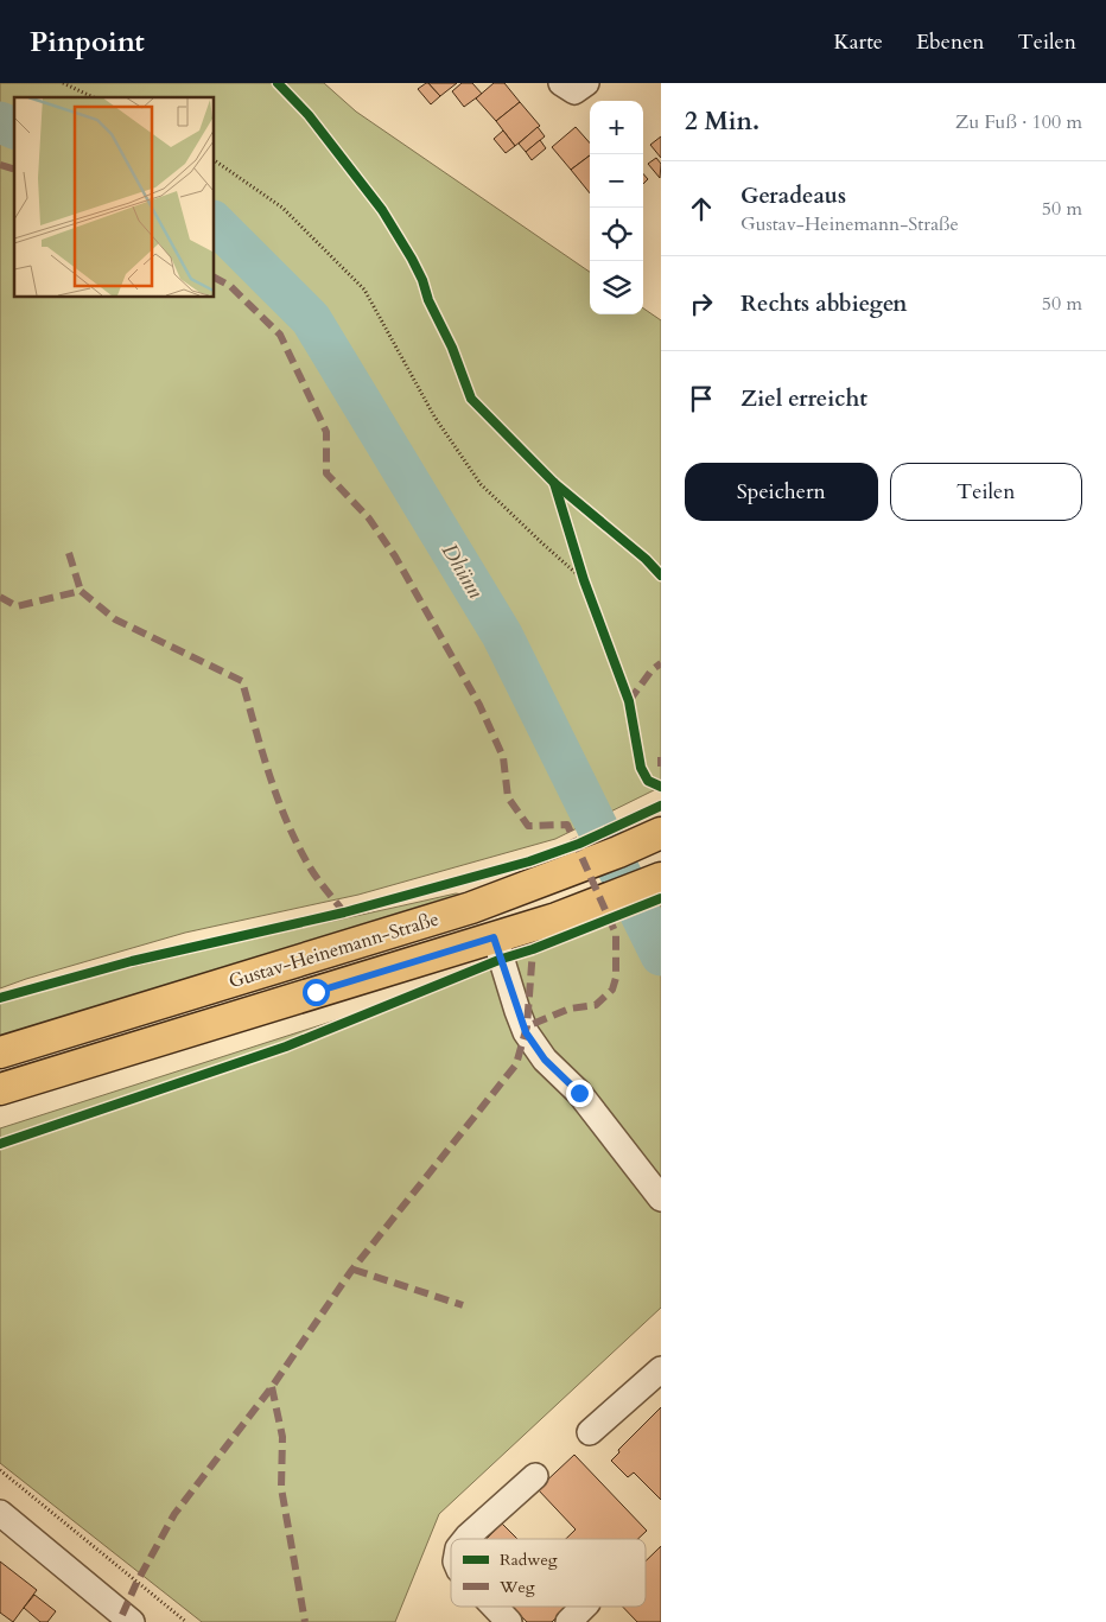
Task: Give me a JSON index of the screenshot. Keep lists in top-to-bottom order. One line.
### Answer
{"streets":{"main road":["Gustav-Heinemann-Straße"]},"water":["Dhünn"],"legend":["Radweg","Weg"],"page":{"header":"Pinpoint","nav":["Karte","Ebenen","Teilen"],"heading":["2 Min.","Zu Fuß · 100 m"],"map_buttons":["+","−"],"list":[["Geradeaus","Gustav-Heinemann-Straße","50 m"],["Rechts abbiegen","50 m"],"Ziel erreicht"],"buttons":["Speichern","Teilen"]}}
